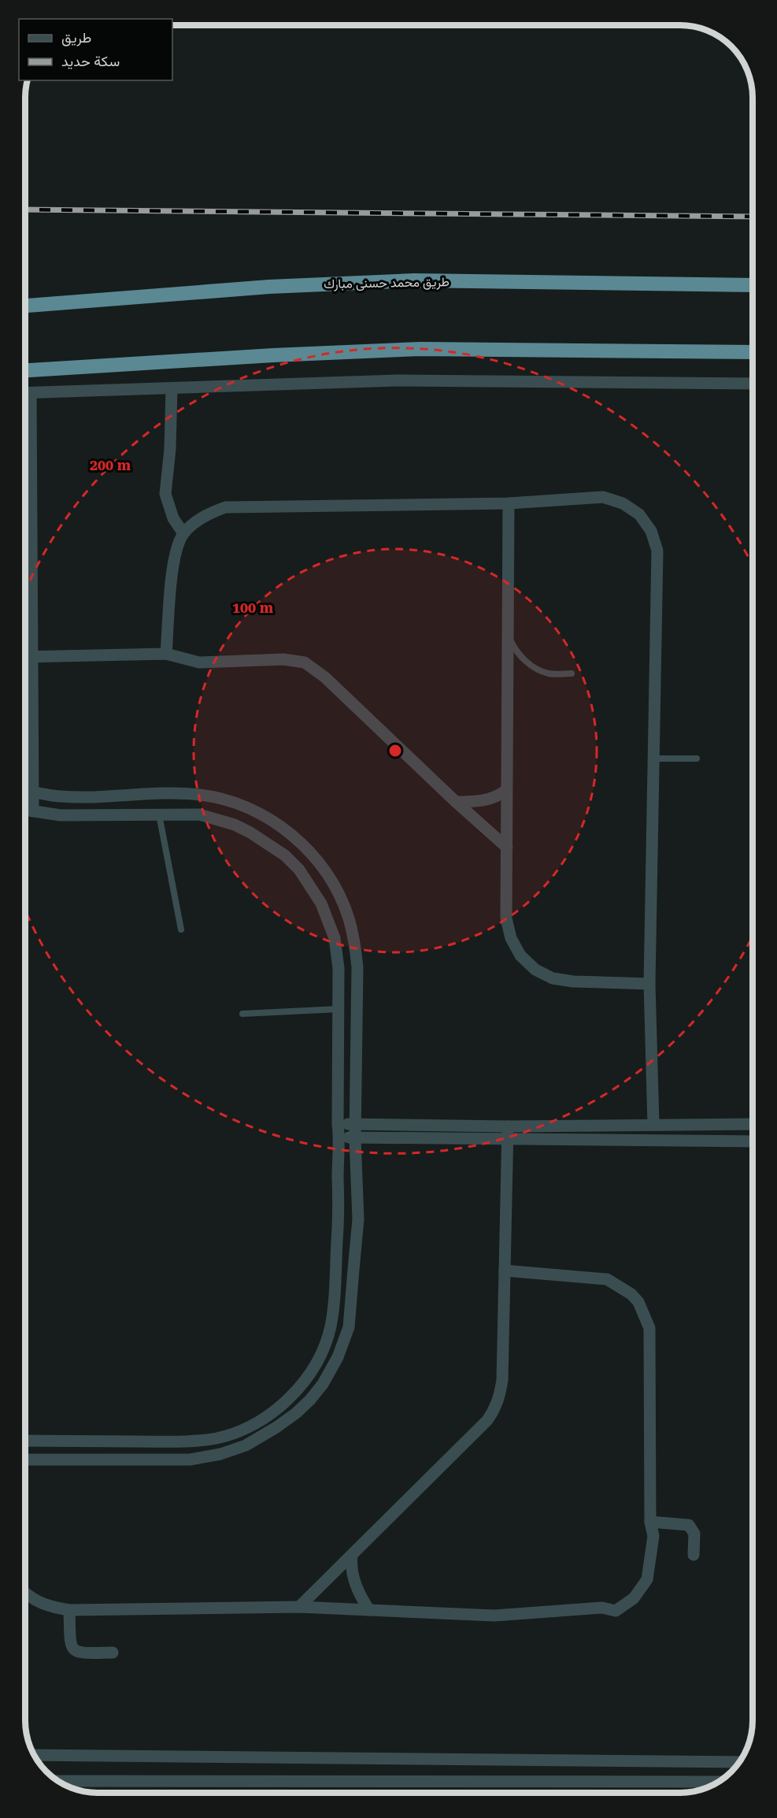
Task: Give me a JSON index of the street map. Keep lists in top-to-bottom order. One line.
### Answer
{"streets":{"highway":["طريق محمد حسنى مبارك"]},"legend":["طريق","سكة حديد"],"rings":["200 m","100 m"]}
